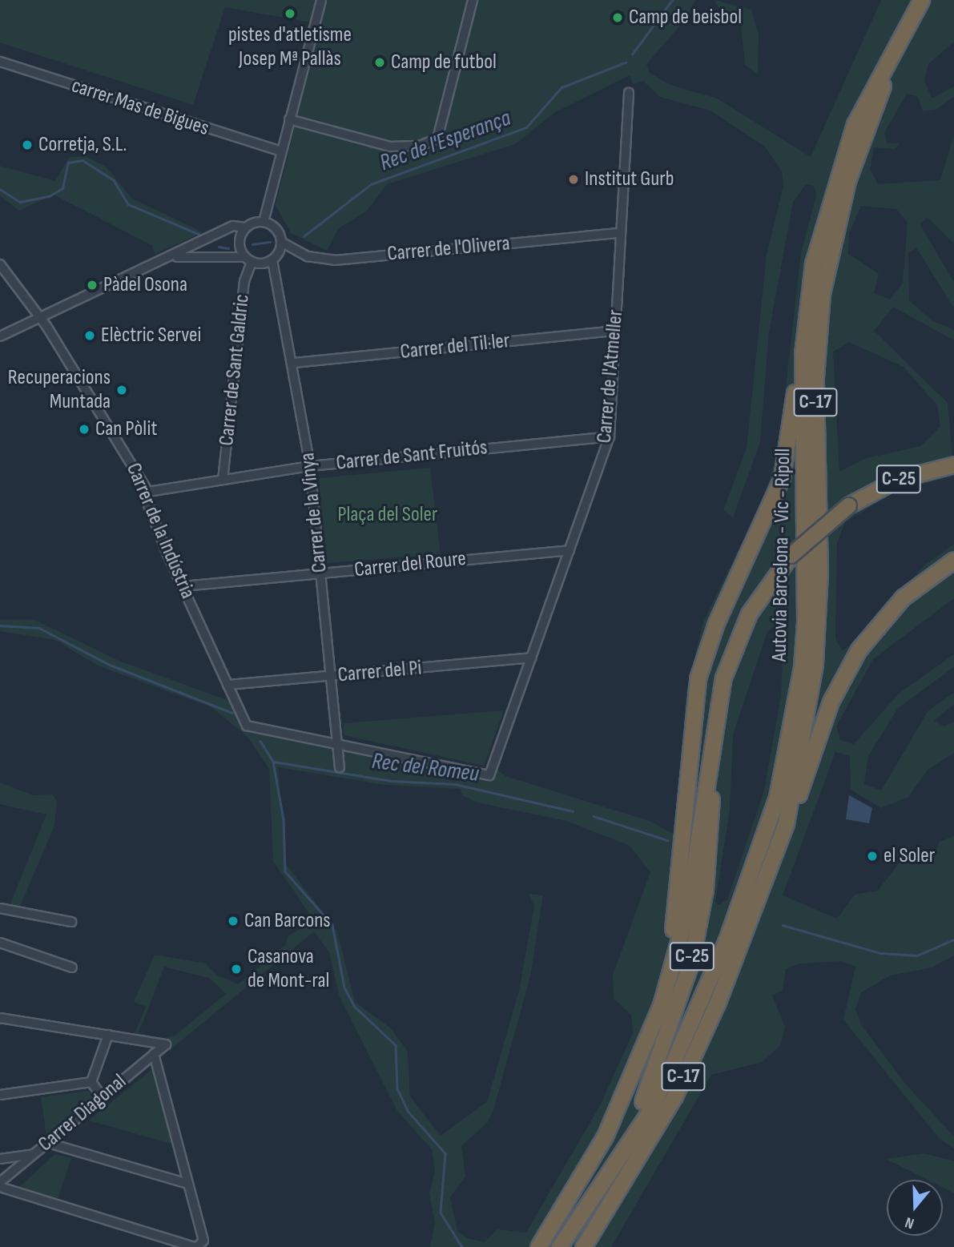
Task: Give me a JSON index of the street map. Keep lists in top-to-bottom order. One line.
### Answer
{"streets":{"highway":["C-17","C-25","Autovia Barcelona - Vic - Ripoll"],"street":["carrer Mas de Bigues","Carrer de l'Olivera","Carrer del Til·ler","Carrer de Sant Galdric","Carrer de l'Atmeller","Carrer de Sant Fruitós","Carrer de la Vinya","Carrer de la Indústria","Carrer del Roure","Carrer del Pi","Carrer Diagonal"]},"crossings":[["Carrer de l'Olivera","Carrer de Sant Galdric"],["Carrer de l'Olivera","Carrer de l'Atmeller"],["Carrer de l'Olivera","Carrer de la Vinya"],["Carrer del Til·ler","Carrer de l'Atmeller"],["Carrer del Til·ler","Carrer de la Vinya"],["Carrer de Sant Galdric","Carrer de Sant Fruitós"],["Carrer de Sant Galdric","Carrer de la Vinya"],["Carrer de l'Atmeller","Carrer de Sant Fruitós"],["Carrer de l'Atmeller","Carrer de la Vinya"],["Carrer de l'Atmeller","Carrer de la Indústria"],["Carrer de l'Atmeller","Carrer del Roure"],["Carrer de l'Atmeller","Carrer del Pi"],["Carrer de Sant Fruitós","Carrer de la Vinya"],["Carrer de Sant Fruitós","Carrer de la Indústria"],["C-25","Autovia Barcelona - Vic - Ripoll"],["Carrer de la Vinya","Carrer de la Indústria"],["Carrer de la Vinya","Carrer del Roure"],["Carrer de la Vinya","Carrer del Pi"],["Carrer de la Indústria","Carrer del Roure"],["Carrer de la Indústria","Carrer del Pi"]],"water":["Rec de l'Esperança","Rec del Romeu"],"parks":["Plaça del Soler"],"places":["pistes d'atletisme Josep Mª Pallàs","Camp de beisbol","Camp de futbol","Corretja, S.L.","Institut Gurb","Pàdel Osona","Elèctric Servei","Recuperacions Muntada","Can Pòlit","el Soler","Can Barcons","Casanova de Mont-ral"],"north":"bottom"}
